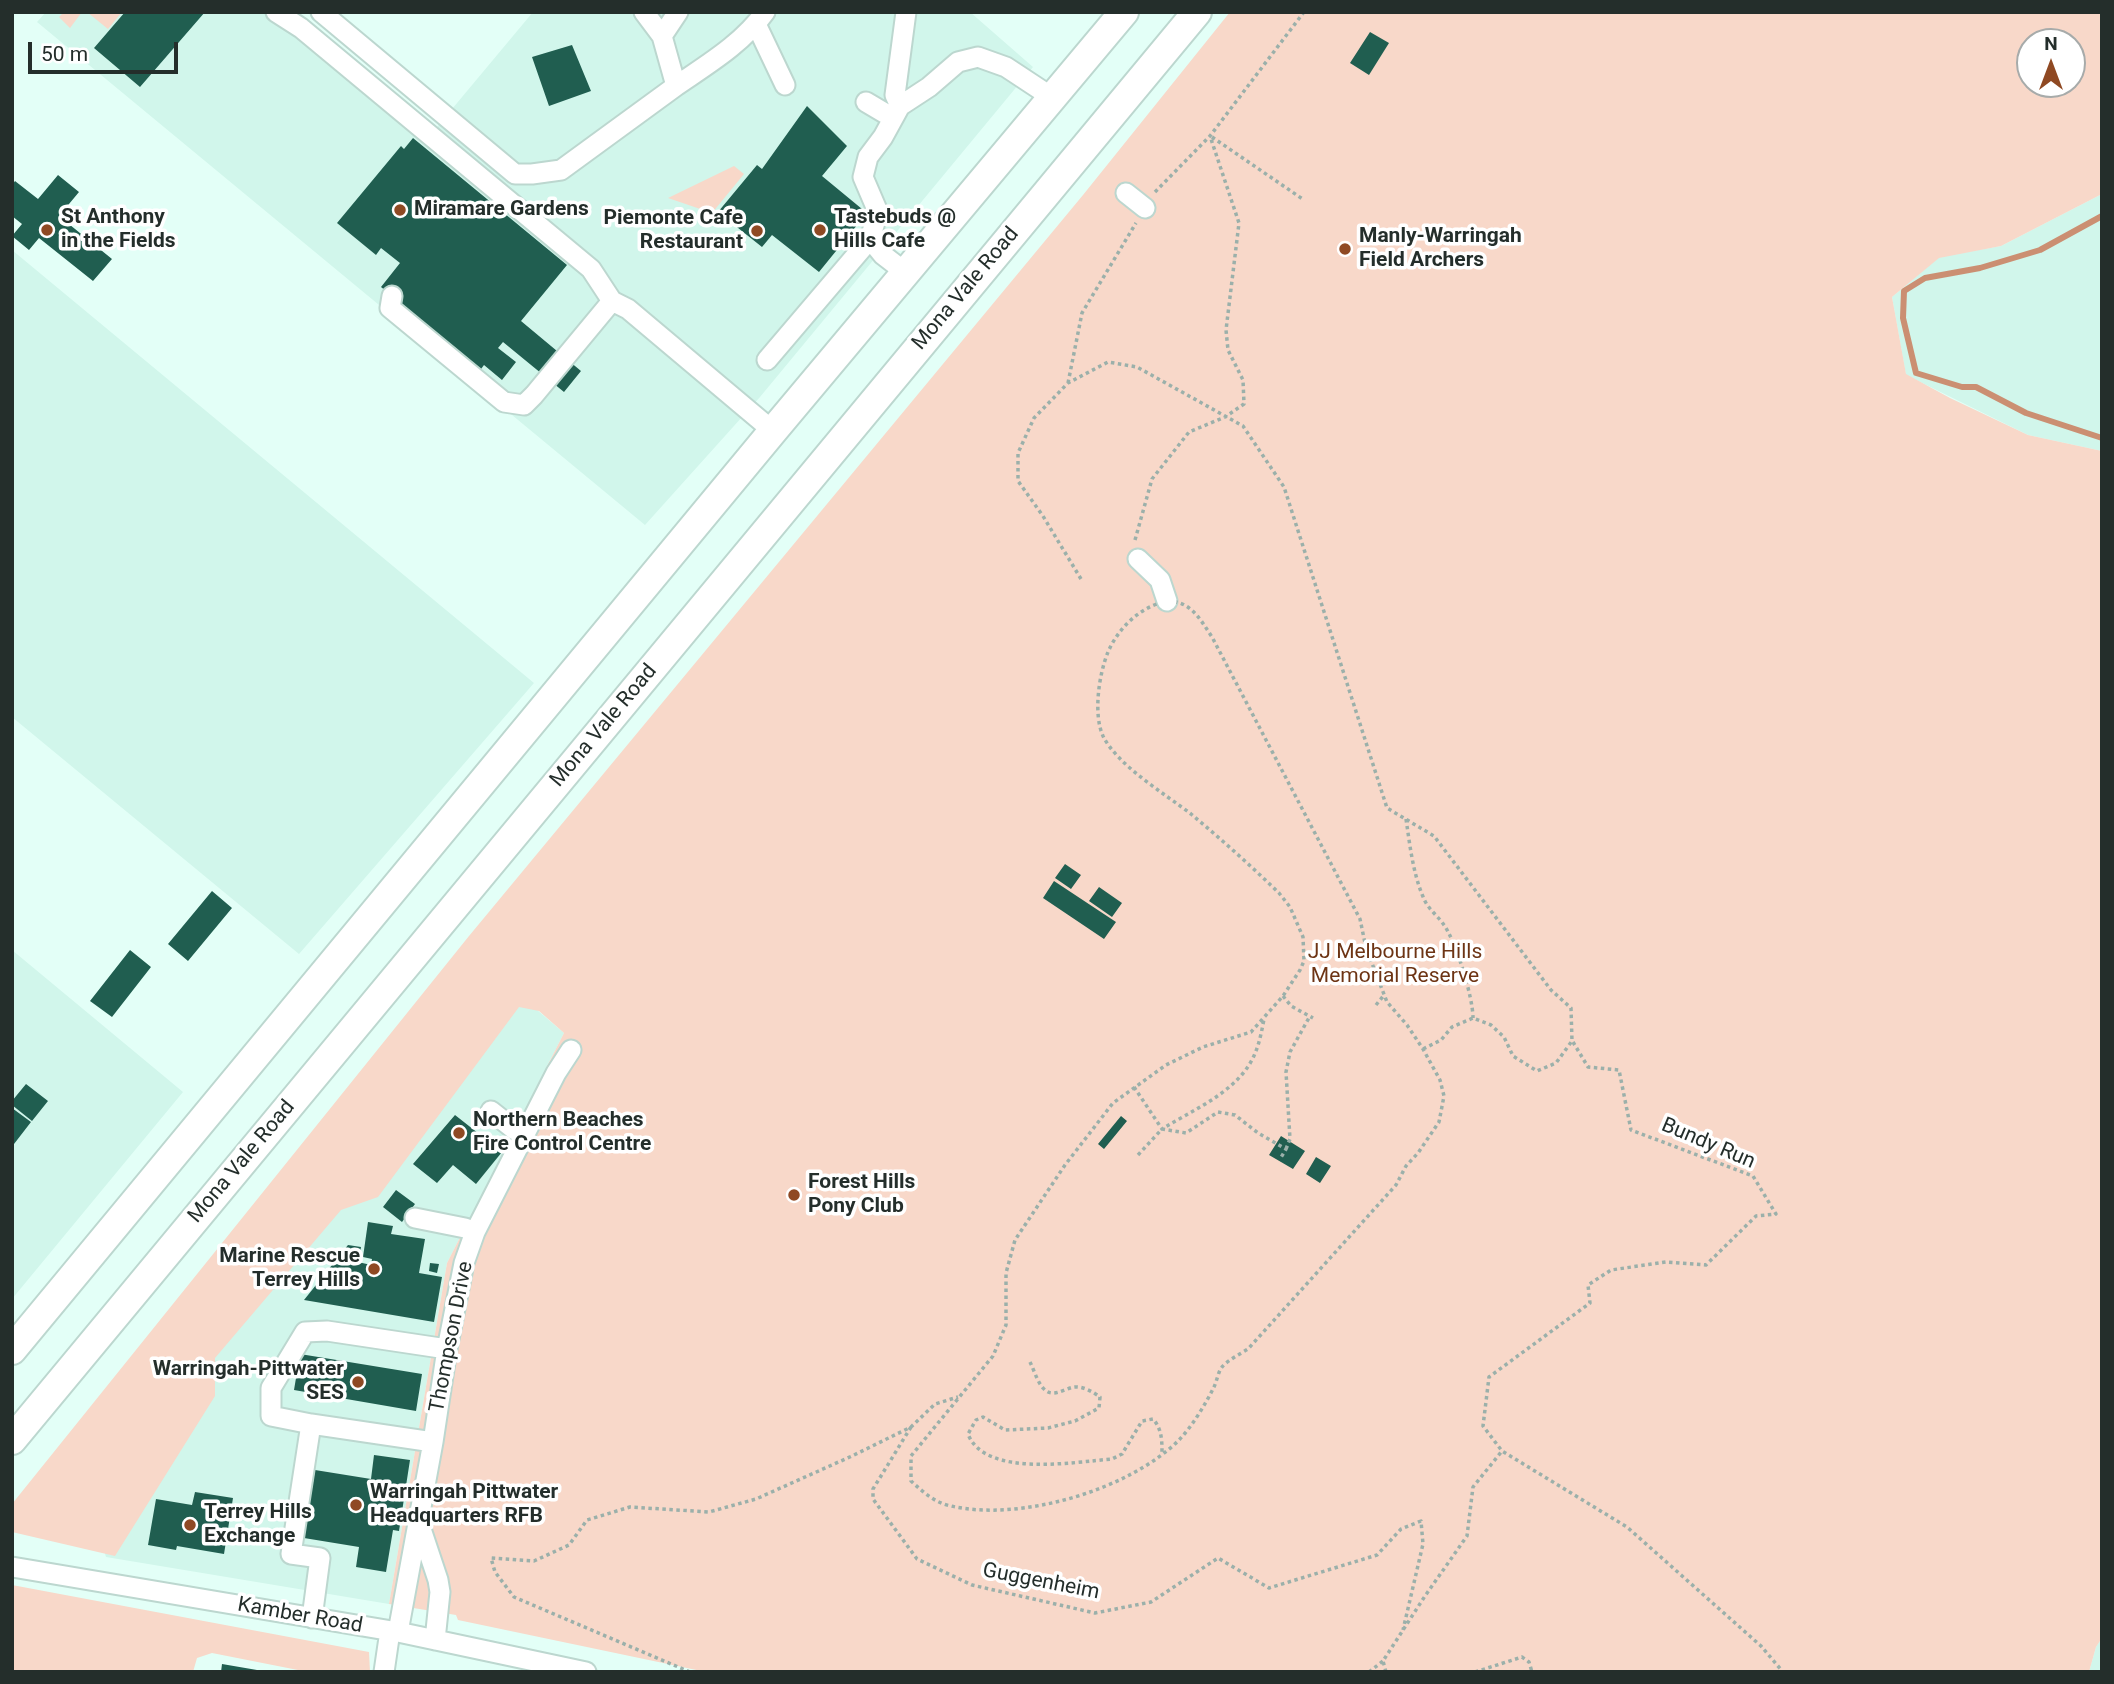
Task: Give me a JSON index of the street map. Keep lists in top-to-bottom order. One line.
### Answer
{"streets":{"highway":["Mona Vale Road"],"street":["Thompson Drive","Kamber Road"],"path":["Bundy Run","Guggenheim"]},"crossings":[["Thompson Drive","Kamber Road"]],"parks":["JJ Melbourne Hills Memorial Reserve"],"places":["Miramare Gardens","St Anthony in the Fields","Tastebuds @ Hills Cafe","Piemonte Cafe Restaurant","Manly-Warringah Field Archers","Northern Beaches Fire Control Centre","Forest Hills Pony Club","Marine Rescue Terrey Hills","Warringah-Pittwater SES","Warringah Pittwater Headquarters RFB","Terrey Hills Exchange"],"scale_bar":"50 m","north":"top"}
